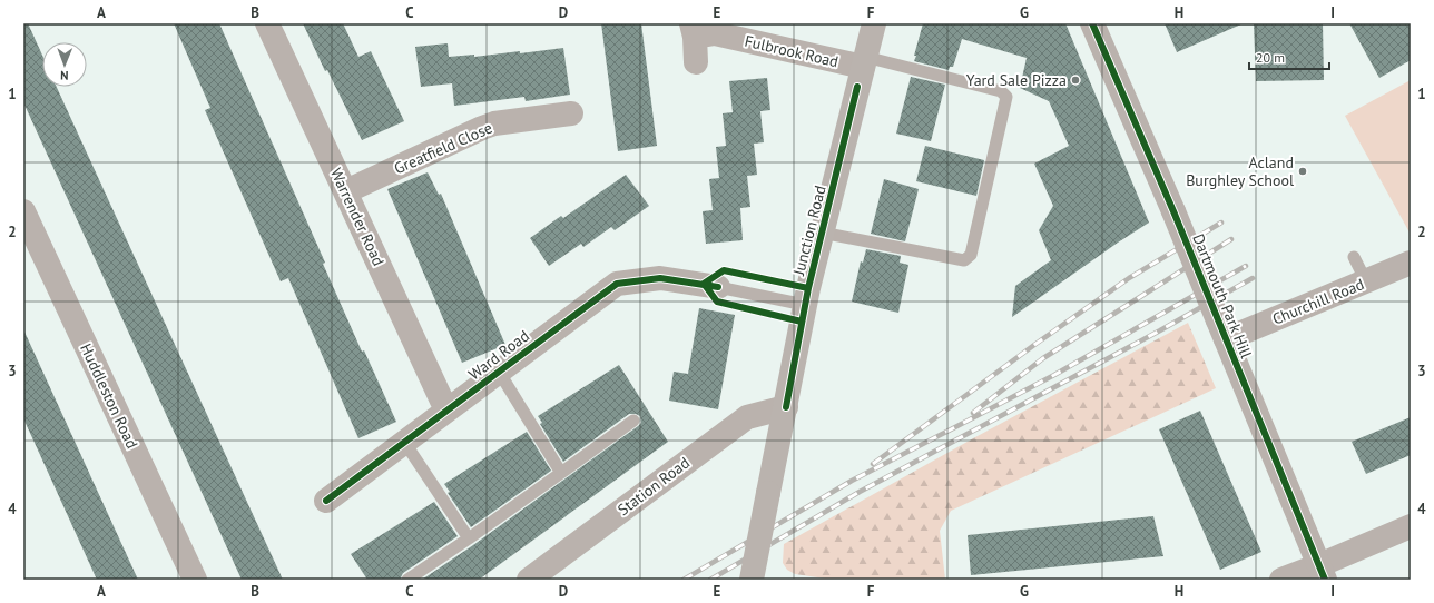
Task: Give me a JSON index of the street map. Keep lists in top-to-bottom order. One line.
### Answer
{"streets":{"main road":["Junction Road"],"street":["Fulbrook Road","Greatfield Close","Warrender Road","Dartmouth Park Hill","Churchill Road","Ward Road","Huddleston Road","Station Road"]},"crossings":[["Fulbrook Road","Junction Road"],["Greatfield Close","Warrender Road"],["Warrender Road","Ward Road"],["Junction Road","Ward Road"],["Junction Road","Station Road"],["Dartmouth Park Hill","Churchill Road"]],"places":["Yard Sale Pizza","Acland Burghley School"],"scale_bar":"20 m","north":"bottom","grid":{"columns":["A","B","C","D","E","F","G","H","I"],"rows":["1","2","3","4"]}}
